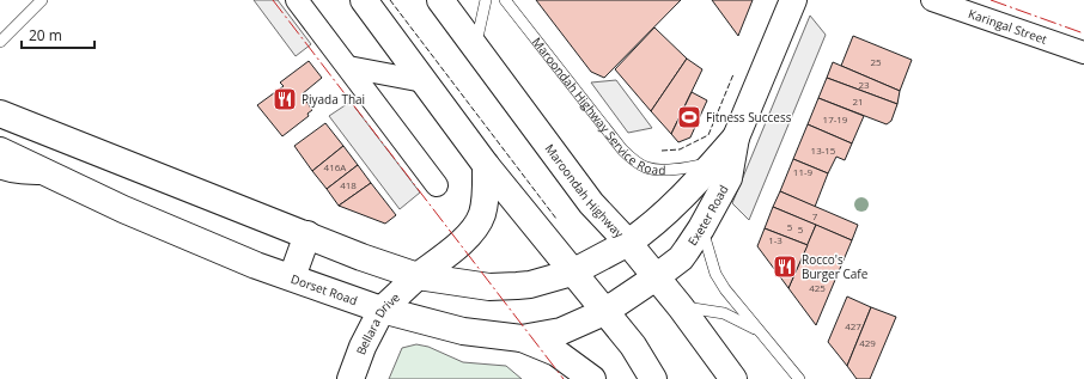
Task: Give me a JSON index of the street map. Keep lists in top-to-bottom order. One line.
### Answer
{"streets":{"main road":["Maroondah Highway","Exeter Road","Dorset Road","Bellara Drive"],"street":["Karingal Street"],"lane":["Maroondah Highway Service Road"]},"crossings":[["Maroondah Highway Service Road","Exeter Road"],["Maroondah Highway","Exeter Road"],["Maroondah Highway","Dorset Road"],["Exeter Road","Dorset Road"],["Dorset Road","Bellara Drive"]],"places":{"restaurant":["Piyada Thai","Rocco's Burger Cafe"],"sports":["Fitness Success"]},"house_numbers":["25","23","21","17-19","13-15","416A","11-9","418","7","5","5","1-3","425","427","429"],"scale_bar":"20 m"}
